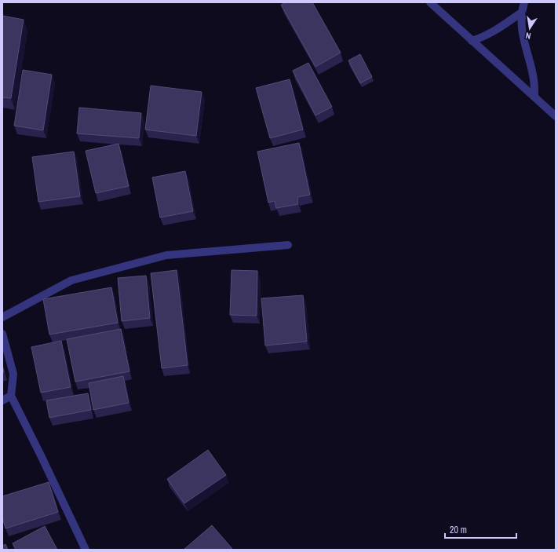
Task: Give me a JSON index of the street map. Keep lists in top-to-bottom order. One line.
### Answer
{"scale_bar":"20 m","north":"bottom"}
